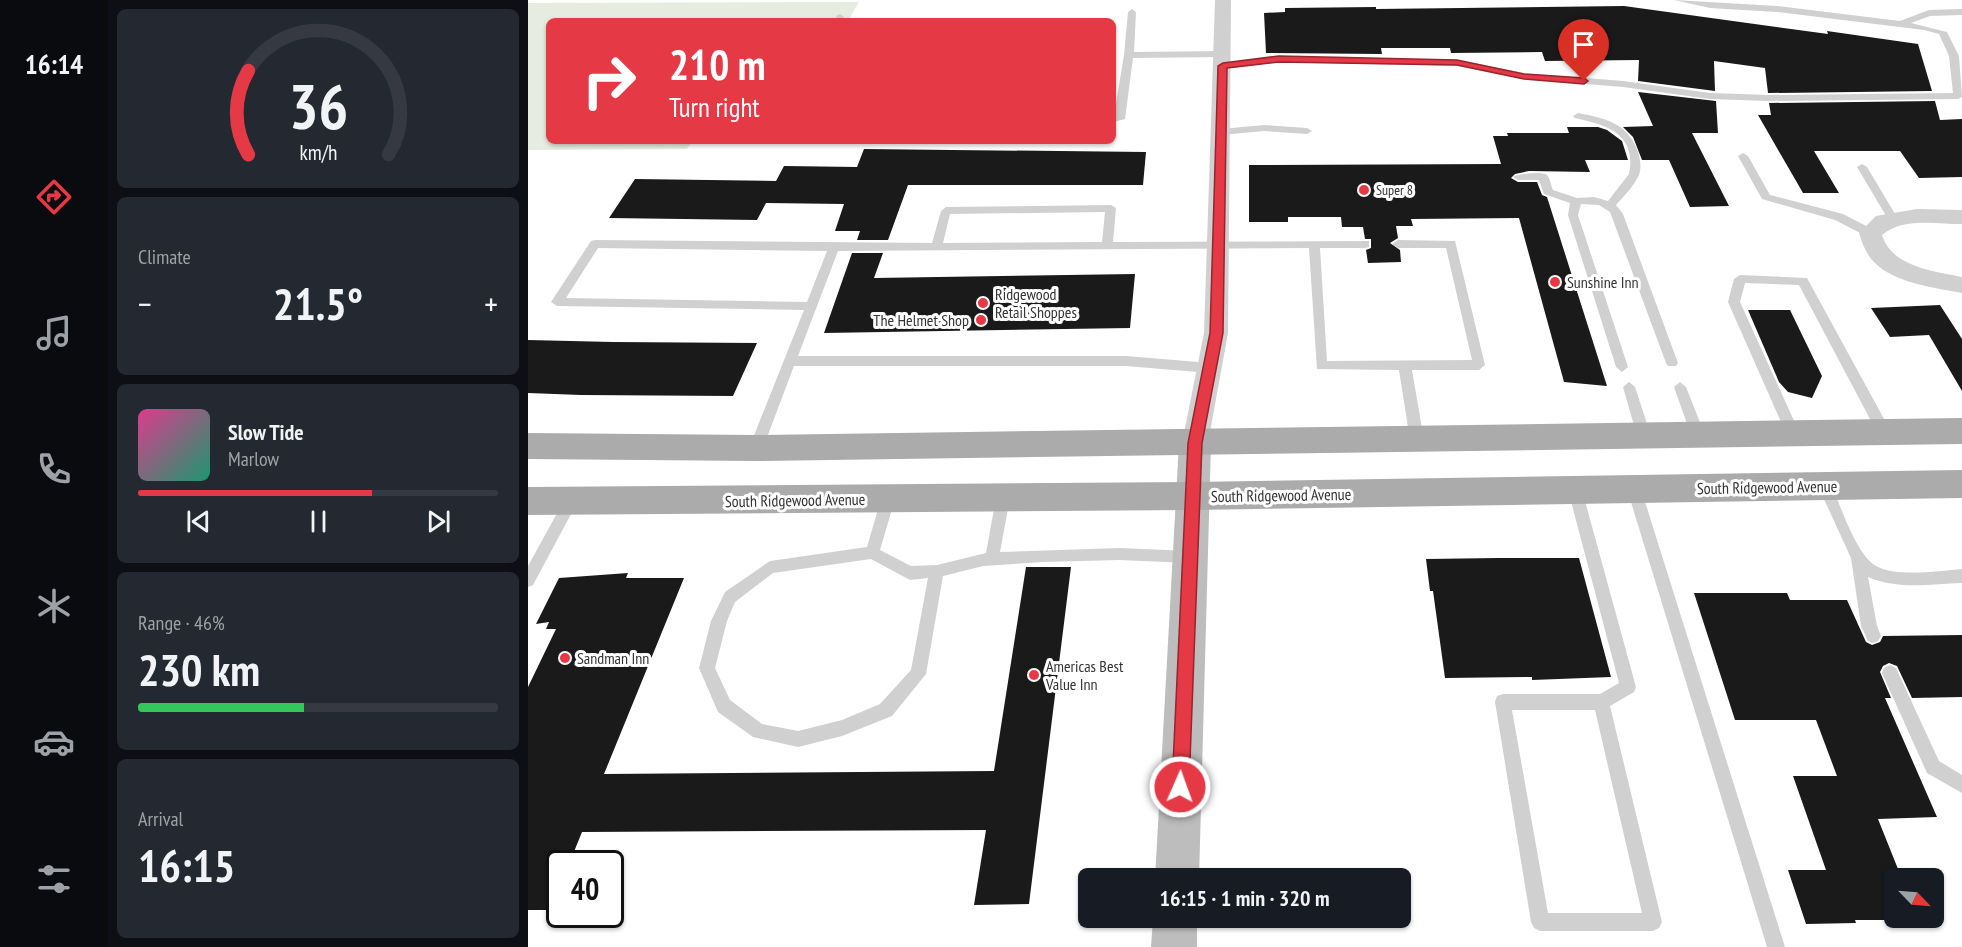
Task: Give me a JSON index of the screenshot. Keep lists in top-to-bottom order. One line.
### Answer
{"streets":{"main road":["South Ridgewood Avenue"]},"places":["Super 8","Sunshine Inn","Ridgewood Retail Shoppes","The Helmet Shop","Sandman Inn","Americas Best Value Inn"],"north":"bottom right","page":{"tabs":"16:14","turn":["210 m","Turn right"],"tile":["Climate",["Range · 46%","230 km"],["Arrival","16:15"]],"heat":["−","21.5°","+"],"song":["Slow Tide","Marlow"],"limit":"40","trip":"16:15 · 1 min · 320 m","gauge":["36","km/h"]}}
